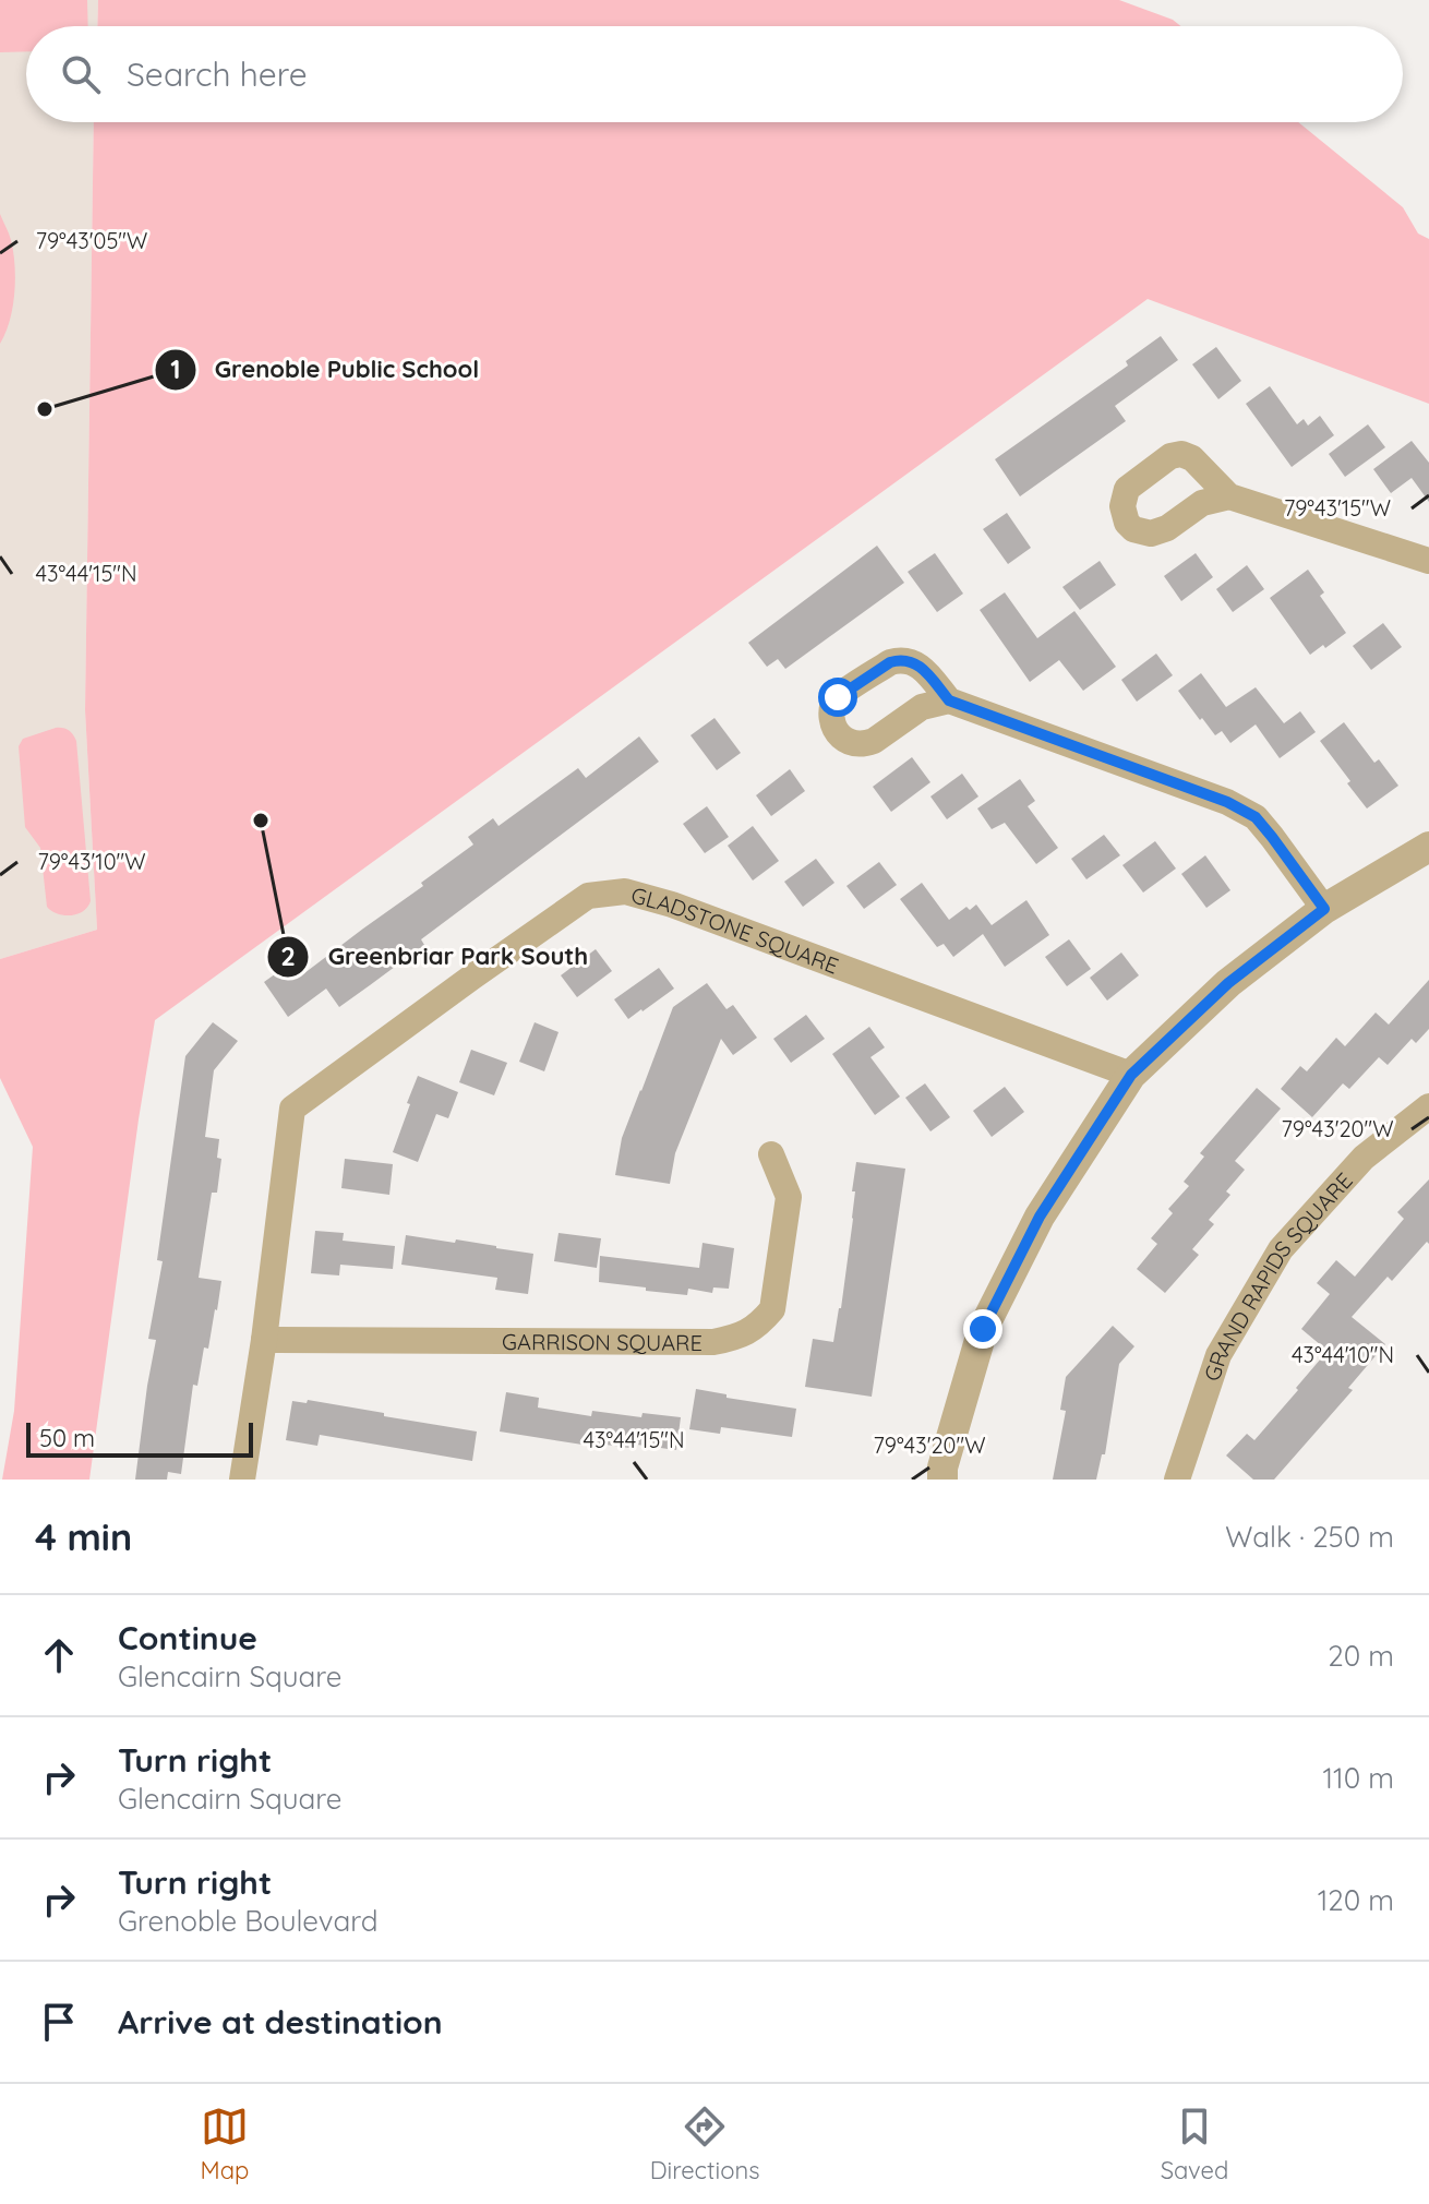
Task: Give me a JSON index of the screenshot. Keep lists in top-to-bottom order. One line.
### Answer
{"streets":{"street":["GLADSTONE SQUARE","GRAND RAPIDS SQUARE","GARRISON SQUARE"]},"crossings":[["GLADSTONE SQUARE","GARRISON SQUARE"]],"places":["Grenoble Public School","Greenbriar Park South"],"scale_bar":"50 m","page":{"search":"Search here","scale":"50 m","heading":["4 min","Walk · 250 m"],"list":[["Continue","Glencairn Square","20 m"],["Turn right","Glencairn Square","110 m"],["Turn right","Grenoble Boulevard","120 m"],"Arrive at destination"],"nav":["Map","Directions","Saved"]},"coordinates":["79°43'05\"W","79°43'15\"W","43°44'15\"N","79°43'10\"W","79°43'20\"W","43°44'10\"N"]}
